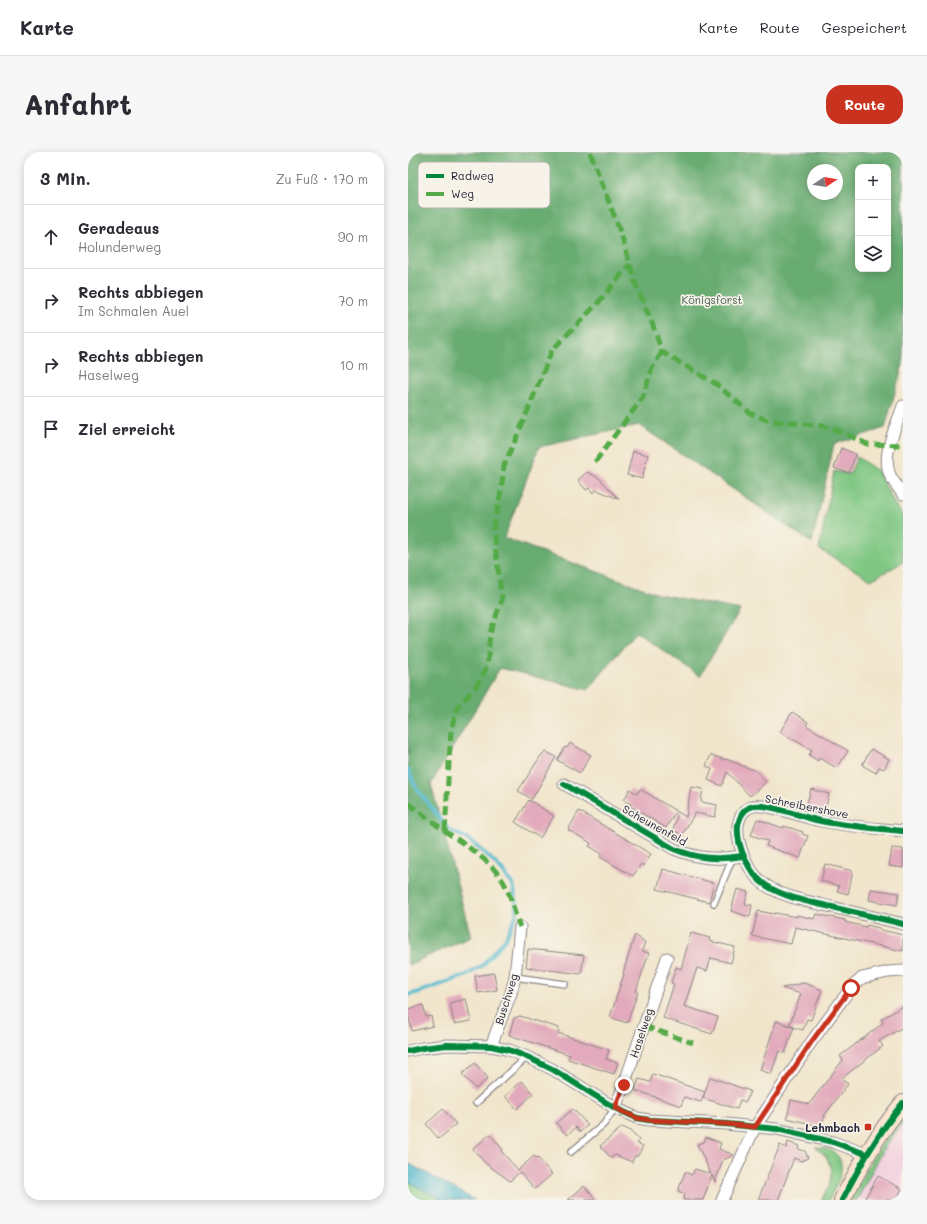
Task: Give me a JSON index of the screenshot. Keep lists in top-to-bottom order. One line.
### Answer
{"streets":{"street":["Schreibershove","Scheunenfeld","Buschweg","Haselweg"]},"crossings":[["Schreibershove","Scheunenfeld"]],"parks":["Königsforst"],"places":{"transit":["Lehmbach"]},"legend":["Radweg","Weg"],"north":"right","page":{"header":"Karte","nav":["Karte","Route","Gespeichert"],"buttons":"Route","title":"Anfahrt","heading":["3 Min.","Zu Fuß · 170 m"],"map_buttons":["+","−"],"list":[["Geradeaus","Holunderweg","90 m"],["Rechts abbiegen","Im Schmalen Auel","70 m"],["Rechts abbiegen","Haselweg","10 m"],"Ziel erreicht"]}}
